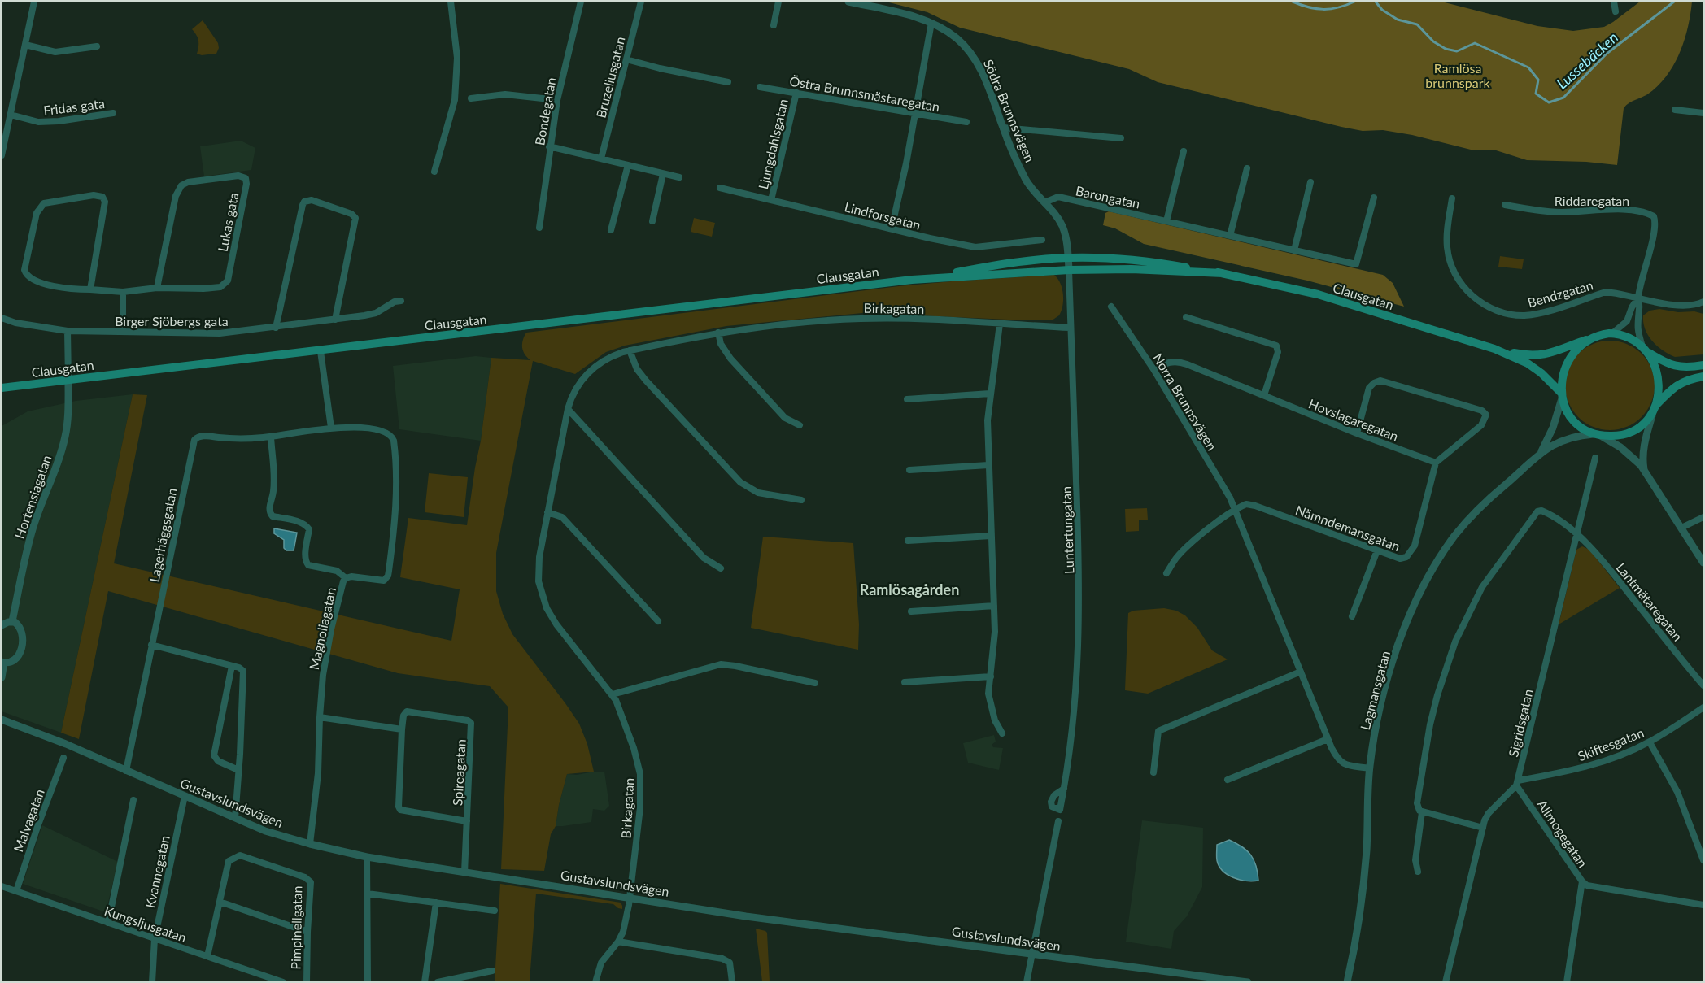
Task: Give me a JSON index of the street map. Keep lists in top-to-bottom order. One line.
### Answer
{"streets":{"main road":["Clausgatan"],"street":["Bruzeliusgatan","Östra Brunnsmästaregatan","Fridas gata","Södra Brunnsvägen","Bondegatan","Ljungdahlsgatan","Barongatan","Riddaregatan","Lindforsgatan","Lukas gata","Bendzgatan","Birkagatan","Birger Sjöbergs gata","Norra Brunnsvägen","Hovslagaregatan","Hortensiagatan","Nämndemansgatan","Luntertungatan","Lagerhäggsgatan","Lantmätaregatan","Magnoliagatan","Lagmansgatan","Sigridsgatan","Skiftesgatan","Spireagatan","Gustavslundsvägen","Malvagatan","Allmogegatan","Kvannegatan","Kungsljusgatan","Pimpinellgatan"]},"crossings":[["Östra Brunnsmästaregatan","Ljungdahlsgatan"],["Södra Brunnsvägen","Barongatan"],["Södra Brunnsvägen","Clausgatan"],["Södra Brunnsvägen","Luntertungatan"],["Ljungdahlsgatan","Lindforsgatan"],["Riddaregatan","Clausgatan"],["Riddaregatan","Bendzgatan"],["Riddaregatan","Lagmansgatan"],["Clausgatan","Hortensiagatan"],["Clausgatan","Luntertungatan"],["Clausgatan","Lagmansgatan"],["Birkagatan","Luntertungatan"],["Birkagatan","Gustavslundsvägen"],["Norra Brunnsvägen","Hovslagaregatan"],["Norra Brunnsvägen","Nämndemansgatan"],["Norra Brunnsvägen","Lagmansgatan"],["Hovslagaregatan","Nämndemansgatan"],["Lagerhäggsgatan","Magnoliagatan"],["Lagerhäggsgatan","Gustavslundsvägen"],["Lantmätaregatan","Sigridsgatan"],["Magnoliagatan","Gustavslundsvägen"],["Sigridsgatan","Skiftesgatan"],["Sigridsgatan","Allmogegatan"],["Skiftesgatan","Allmogegatan"],["Spireagatan","Gustavslundsvägen"],["Gustavslundsvägen","Kvannegatan"],["Malvagatan","Kungsljusgatan"],["Kvannegatan","Kungsljusgatan"],["Kungsljusgatan","Pimpinellgatan"]],"districts":["Ramlösagården"],"water":["Lussebäcken"],"parks":["Ramlösa brunnspark"]}
